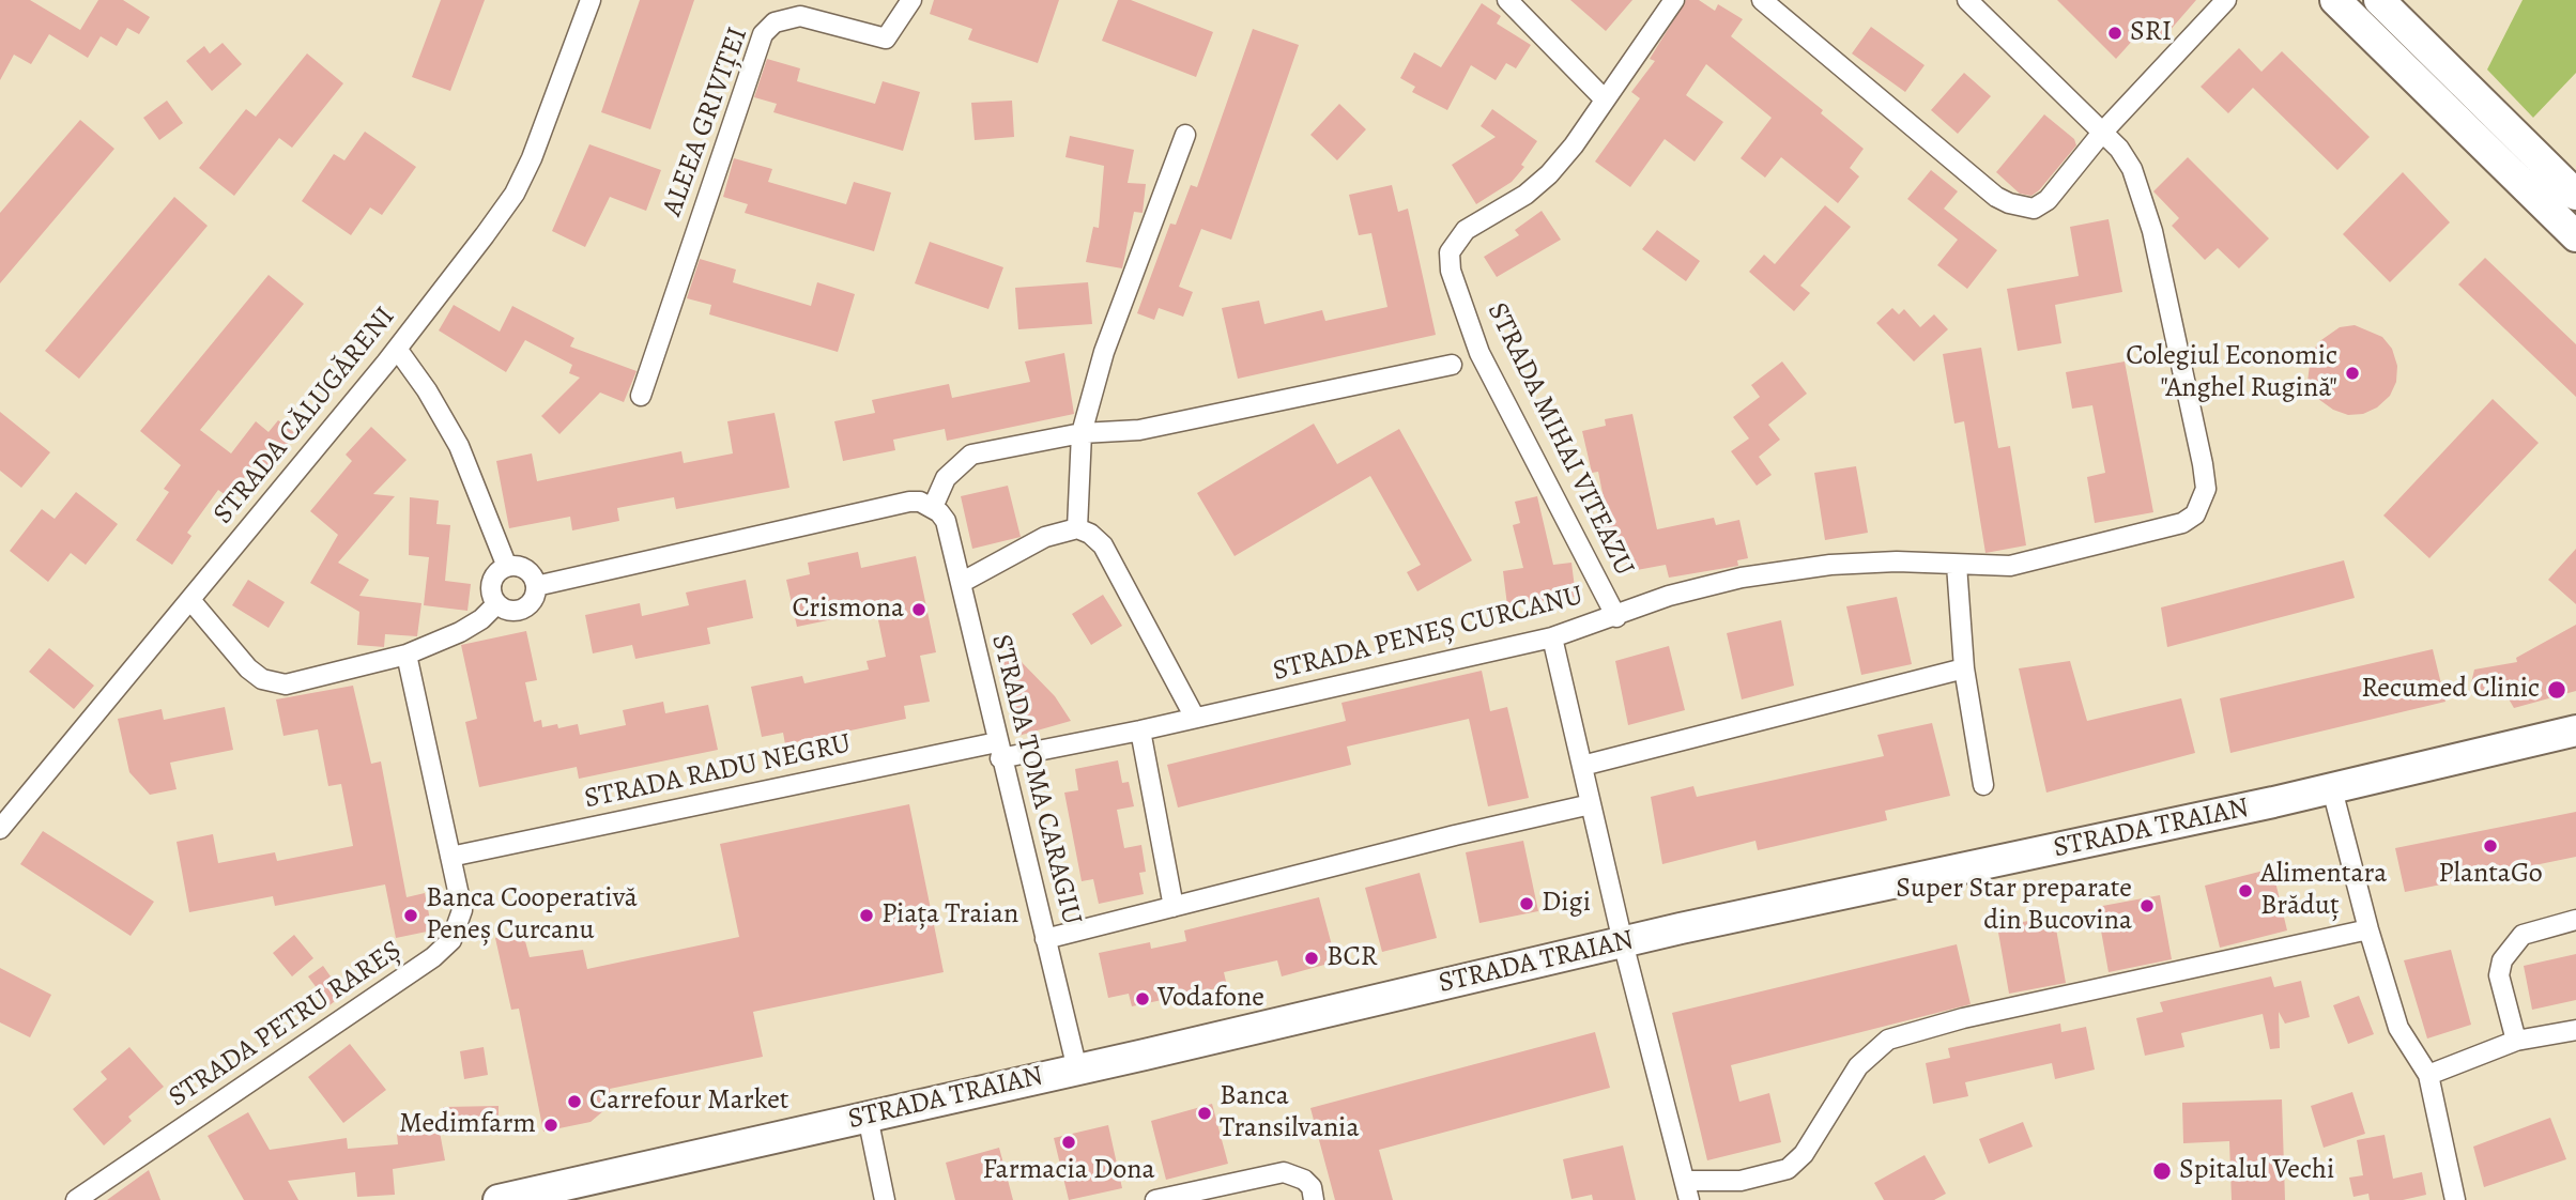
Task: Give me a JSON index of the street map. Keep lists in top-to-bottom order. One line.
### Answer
{"streets":{"main road":["STRADA TRAIAN"],"street":["ALEEA GRIVIȚEI","STRADA CĂLUGĂRENI","STRADA MIHAI VITEAZU","STRADA PENEȘ CURCANU","STRADA RADU NEGRU","STRADA TOMA CARAGIU","STRADA PETRU RAREȘ"]},"crossings":[["STRADA MIHAI VITEAZU","STRADA PENEȘ CURCANU"],["STRADA PENEȘ CURCANU","STRADA RADU NEGRU"],["STRADA PENEȘ CURCANU","STRADA TOMA CARAGIU"],["STRADA RADU NEGRU","STRADA TOMA CARAGIU"],["STRADA RADU NEGRU","STRADA PETRU RAREȘ"],["STRADA TOMA CARAGIU","STRADA TRAIAN"]],"places":["SRI","Colegiul Economic \"Anghel Rugină\"","Crismona","Recumed Clinic","PlantaGo","Alimentara Brăduț","Digi","Super Star preparate din Bucovina","Banca Cooperativă Peneș Curcanu","Piața Traian","BCR","Vodafone","Carrefour Market","Banca Transilvania","Medimfarm","Farmacia Dona","Spitalul Vechi"]}
